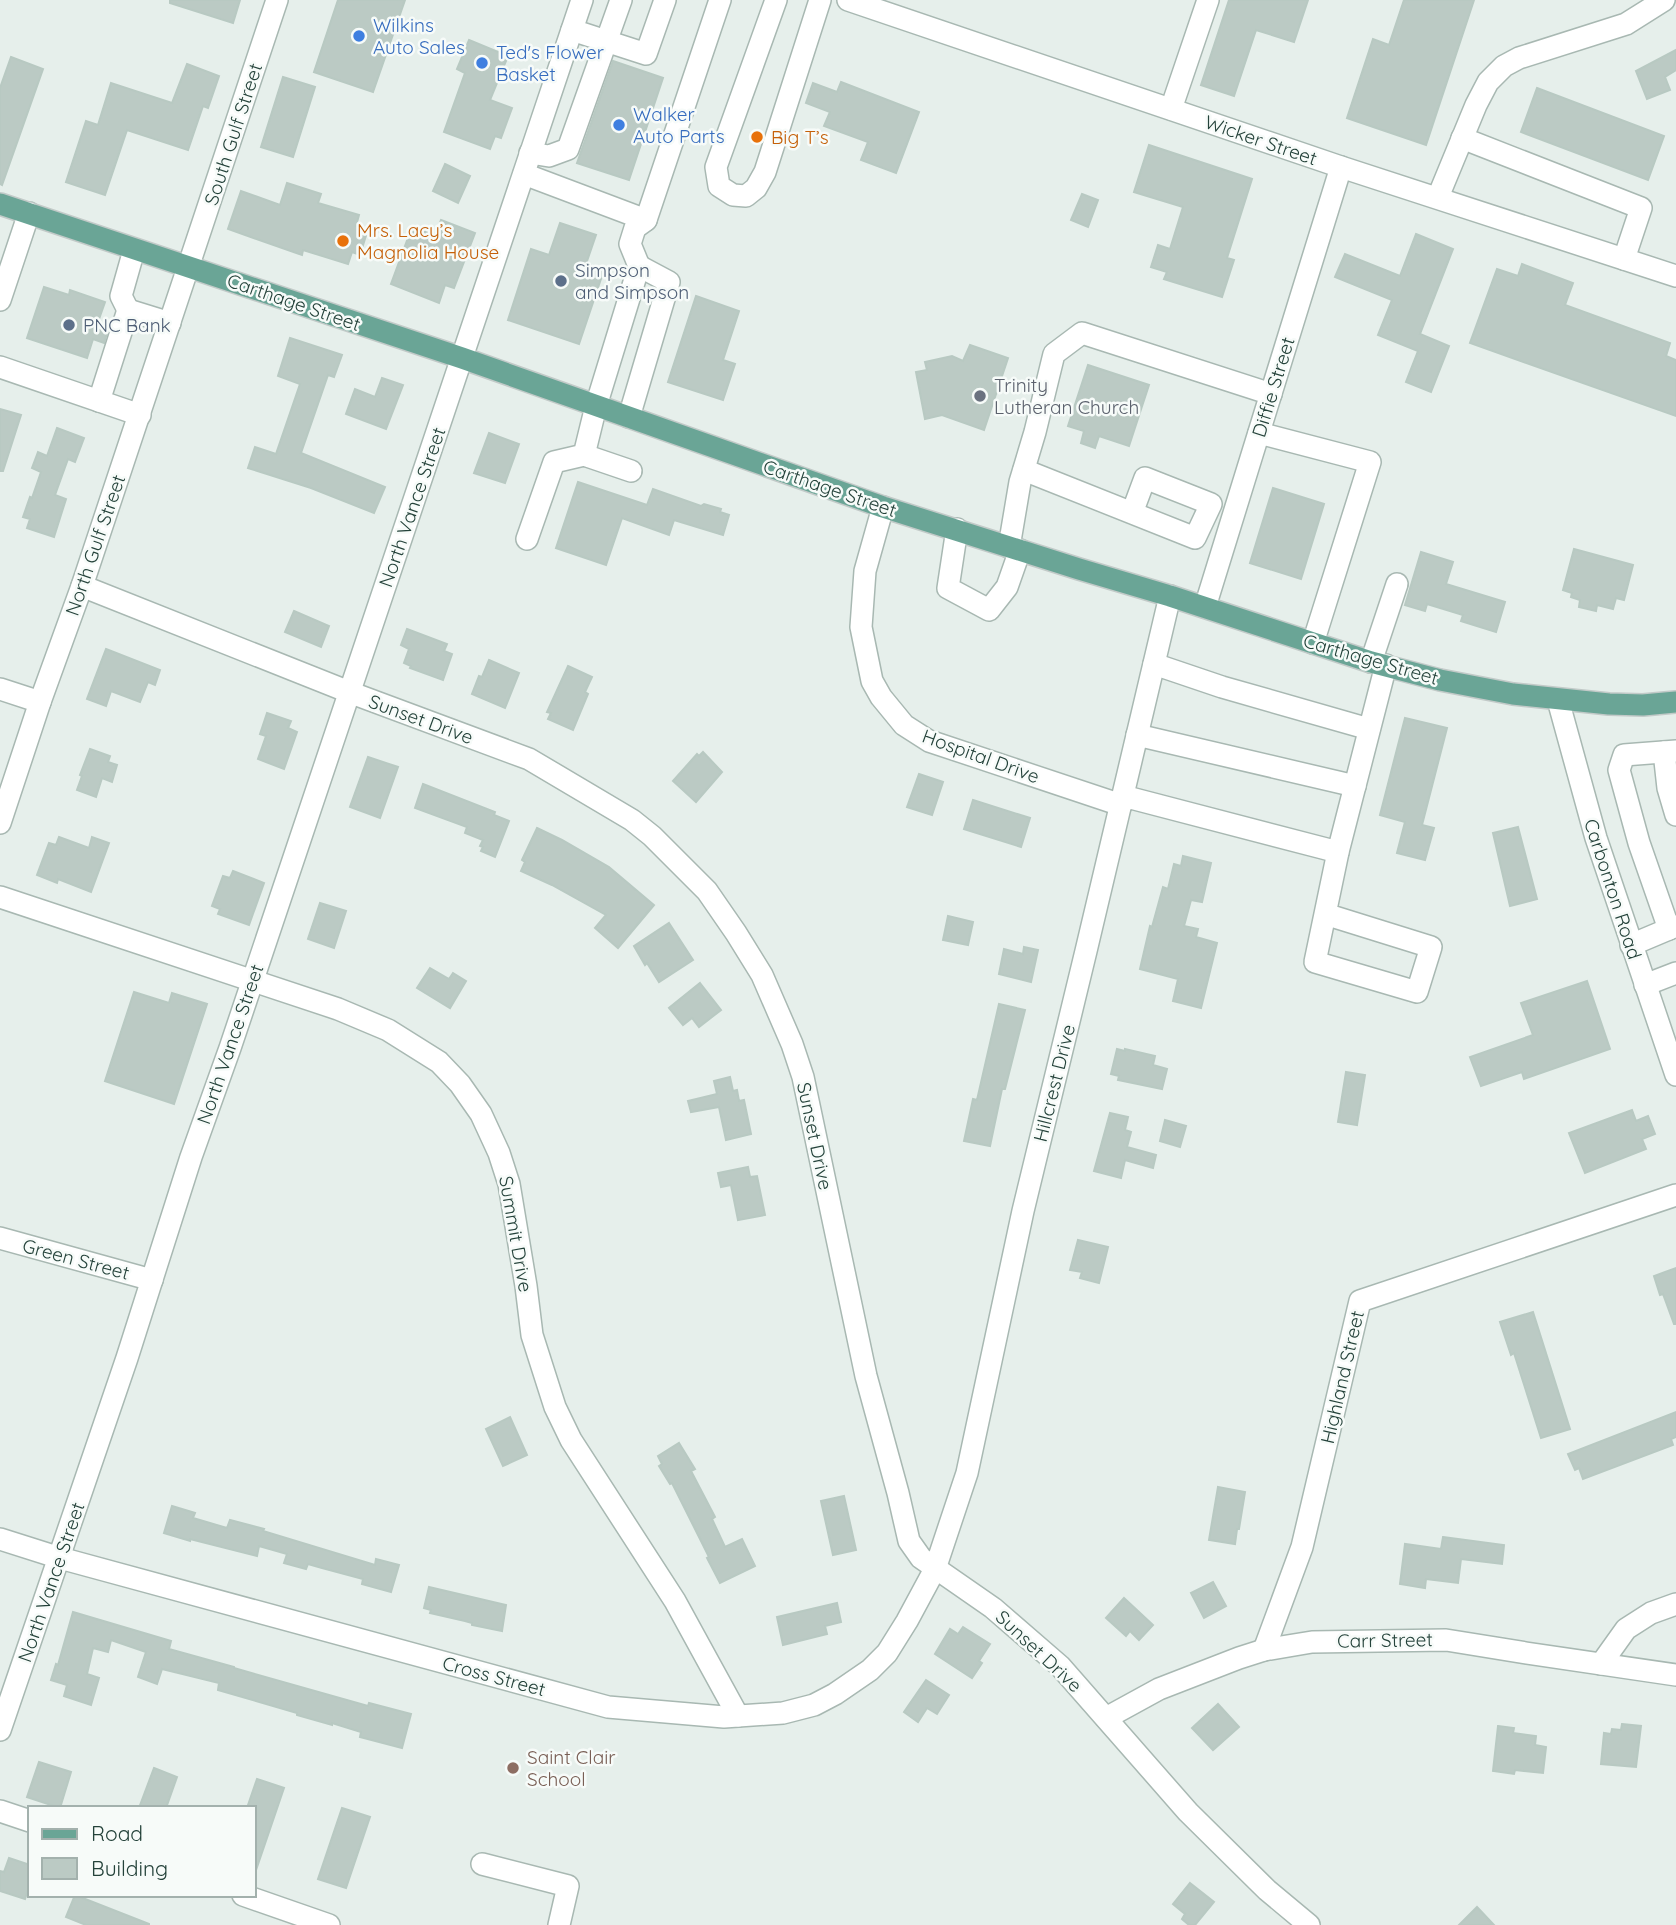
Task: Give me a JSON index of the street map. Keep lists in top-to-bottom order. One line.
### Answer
{"streets":{"main road":["Carthage Street"],"street":["South Gulf Street","Wicker Street","Diffie Street","North Vance Street","North Gulf Street","Sunset Drive","Hospital Drive","Carbonton Road","Hillcrest Drive","Summit Drive","Green Street","Highland Street","Carr Street","Cross Street"]},"crossings":[["South Gulf Street","Carthage Street"],["South Gulf Street","North Gulf Street"],["Wicker Street","Diffie Street"],["Carthage Street","Diffie Street"],["Carthage Street","North Vance Street"],["Carthage Street","North Gulf Street"],["Carthage Street","Hospital Drive"],["Carthage Street","Carbonton Road"],["Carthage Street","Hillcrest Drive"],["North Vance Street","Sunset Drive"],["North Vance Street","Summit Drive"],["North Vance Street","Green Street"],["North Vance Street","Cross Street"],["North Gulf Street","Sunset Drive"],["Sunset Drive","Hillcrest Drive"],["Sunset Drive","Carr Street"],["Sunset Drive","Cross Street"],["Hospital Drive","Hillcrest Drive"],["Hillcrest Drive","Cross Street"],["Summit Drive","Cross Street"],["Highland Street","Carr Street"]],"places":["Wilkins Auto Sales","Ted's Flower Basket","Walker Auto Parts","Big T’s","Mrs. Lacy’s Magnolia House","Simpson and Simpson","PNC Bank","Trinity Lutheran Church","Saint Clair School"],"legend":["Road","Building"]}
